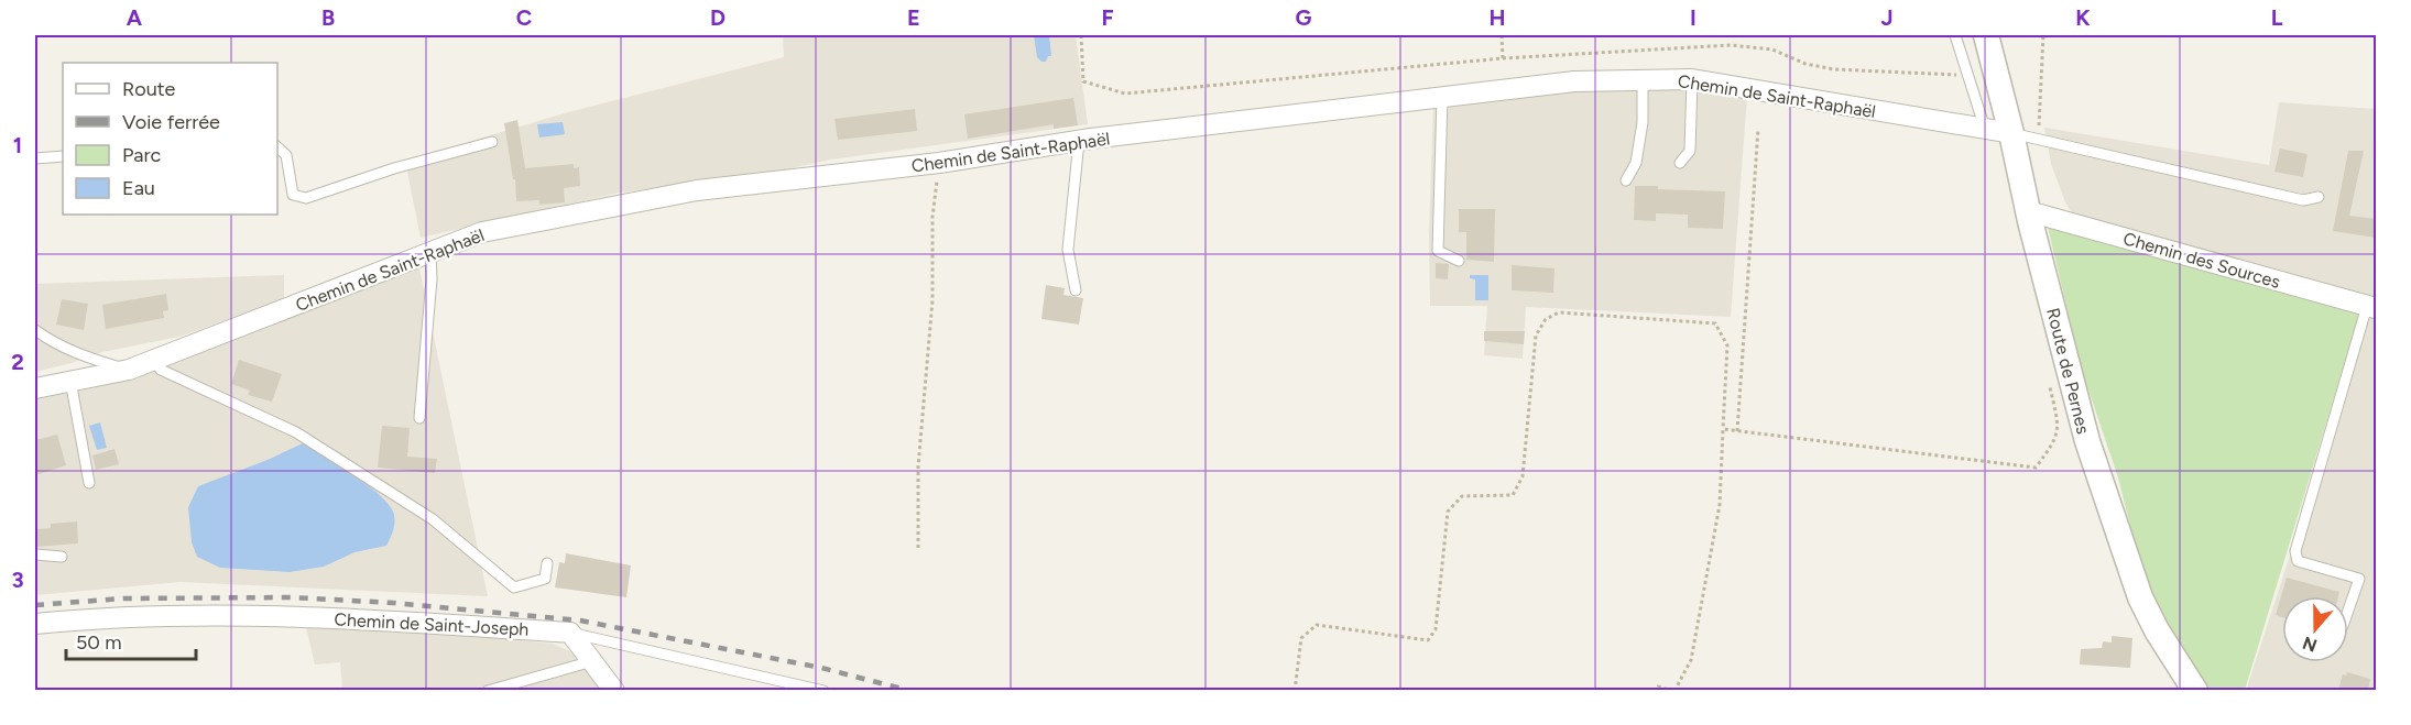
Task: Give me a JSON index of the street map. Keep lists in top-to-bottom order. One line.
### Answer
{"streets":{"street":["Chemin de Saint-Raphaël","Chemin des Sources","Route de Pernes","Chemin de Saint-Joseph"]},"crossings":[["Chemin de Saint-Raphaël","Route de Pernes"],["Chemin des Sources","Route de Pernes"]],"legend":["Route","Voie ferrée","Parc","Eau"],"scale_bar":"50 m","north":"bottom","grid":{"columns":["A","B","C","D","E","F","G","H","I","J","K","L"],"rows":["1","2","3"]}}
